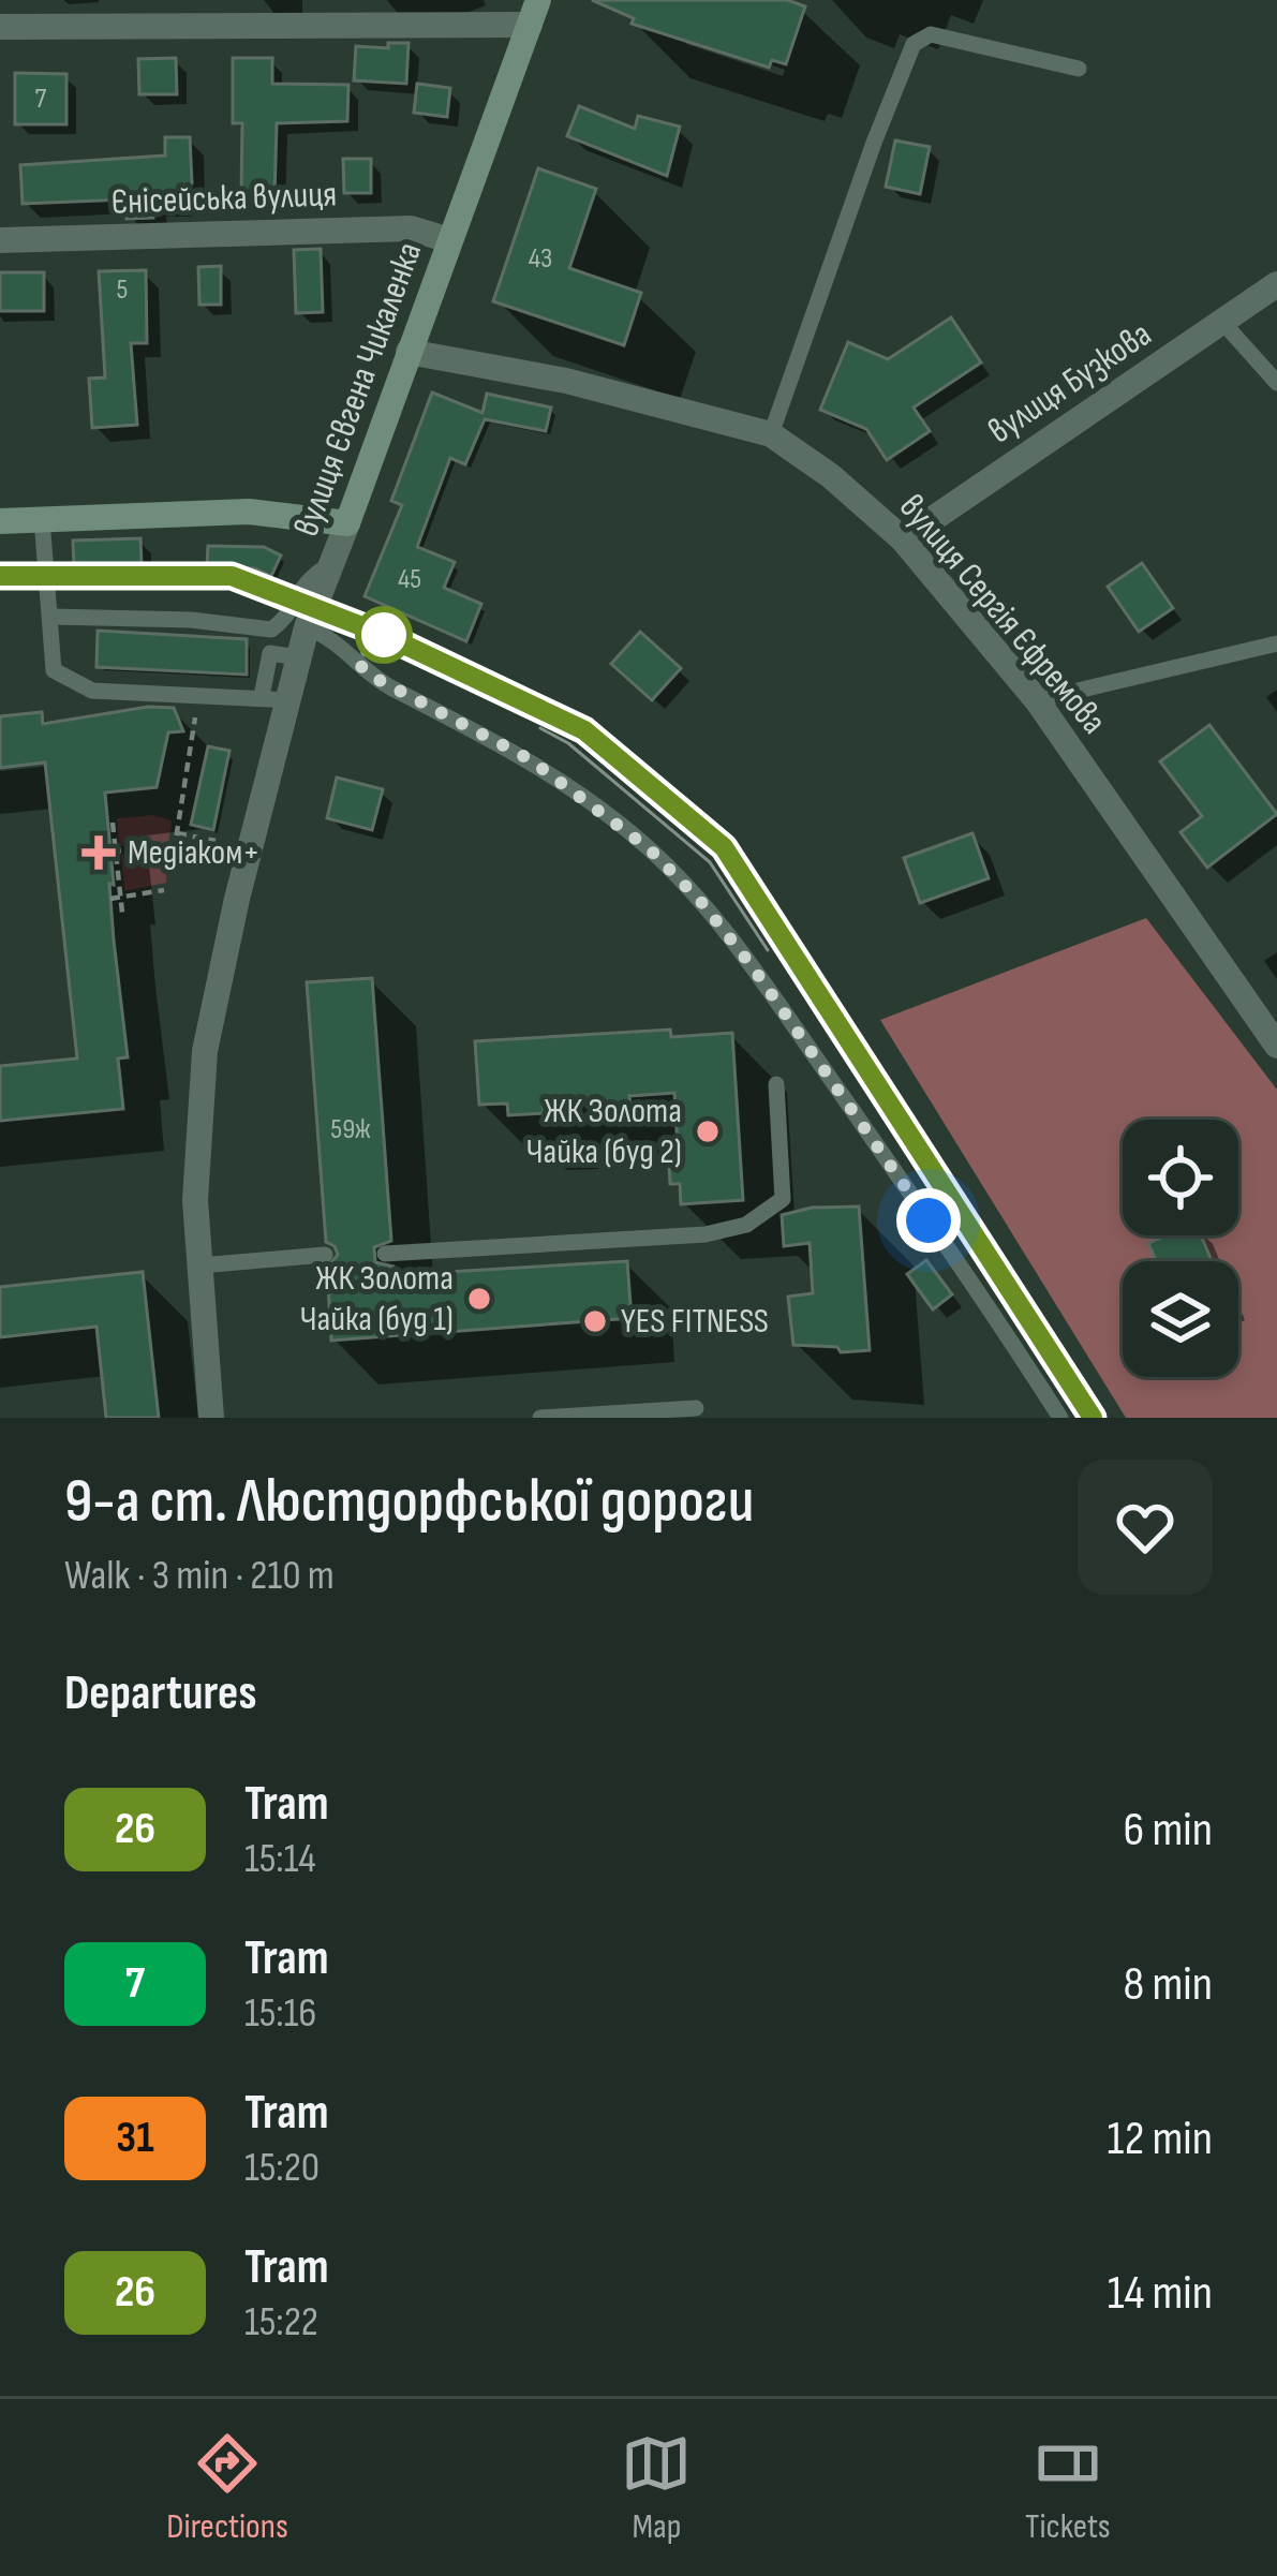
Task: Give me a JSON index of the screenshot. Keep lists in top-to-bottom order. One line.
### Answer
{"streets":{"street":["Єнісейська вулиця","вулиця Бузкова","вулиця Євгена Чикаленка","вулиця Сергія Єфремова"]},"crossings":[["Єнісейська вулиця","вулиця Євгена Чикаленка"],["вулиця Бузкова","вулиця Сергія Єфремова"],["вулиця Євгена Чикаленка","вулиця Сергія Єфремова"]],"places":{"health":["Медіаком+"],"other":["ЖК Золота Чайка (буд 2)","ЖК Золота Чайка (буд 1)","YES FITNESS"]},"lines":["tram line 26"],"house_numbers":["7","43","5","45","59ж"],"page":{"heading":[["9-а ст. Люстдорфської дороги","Walk · 3 min · 210 m"],"Departures"],"list":[{"mark":"26","name":"Tram","note":"15:14","value":"6 min"},{"mark":"7","name":"Tram","note":"15:16","value":"8 min"},{"mark":"31","name":"Tram","note":"15:20","value":"12 min"},{"mark":"26","name":"Tram","note":"15:22","value":"14 min"}],"tabs":["Directions","Map","Tickets"]}}
